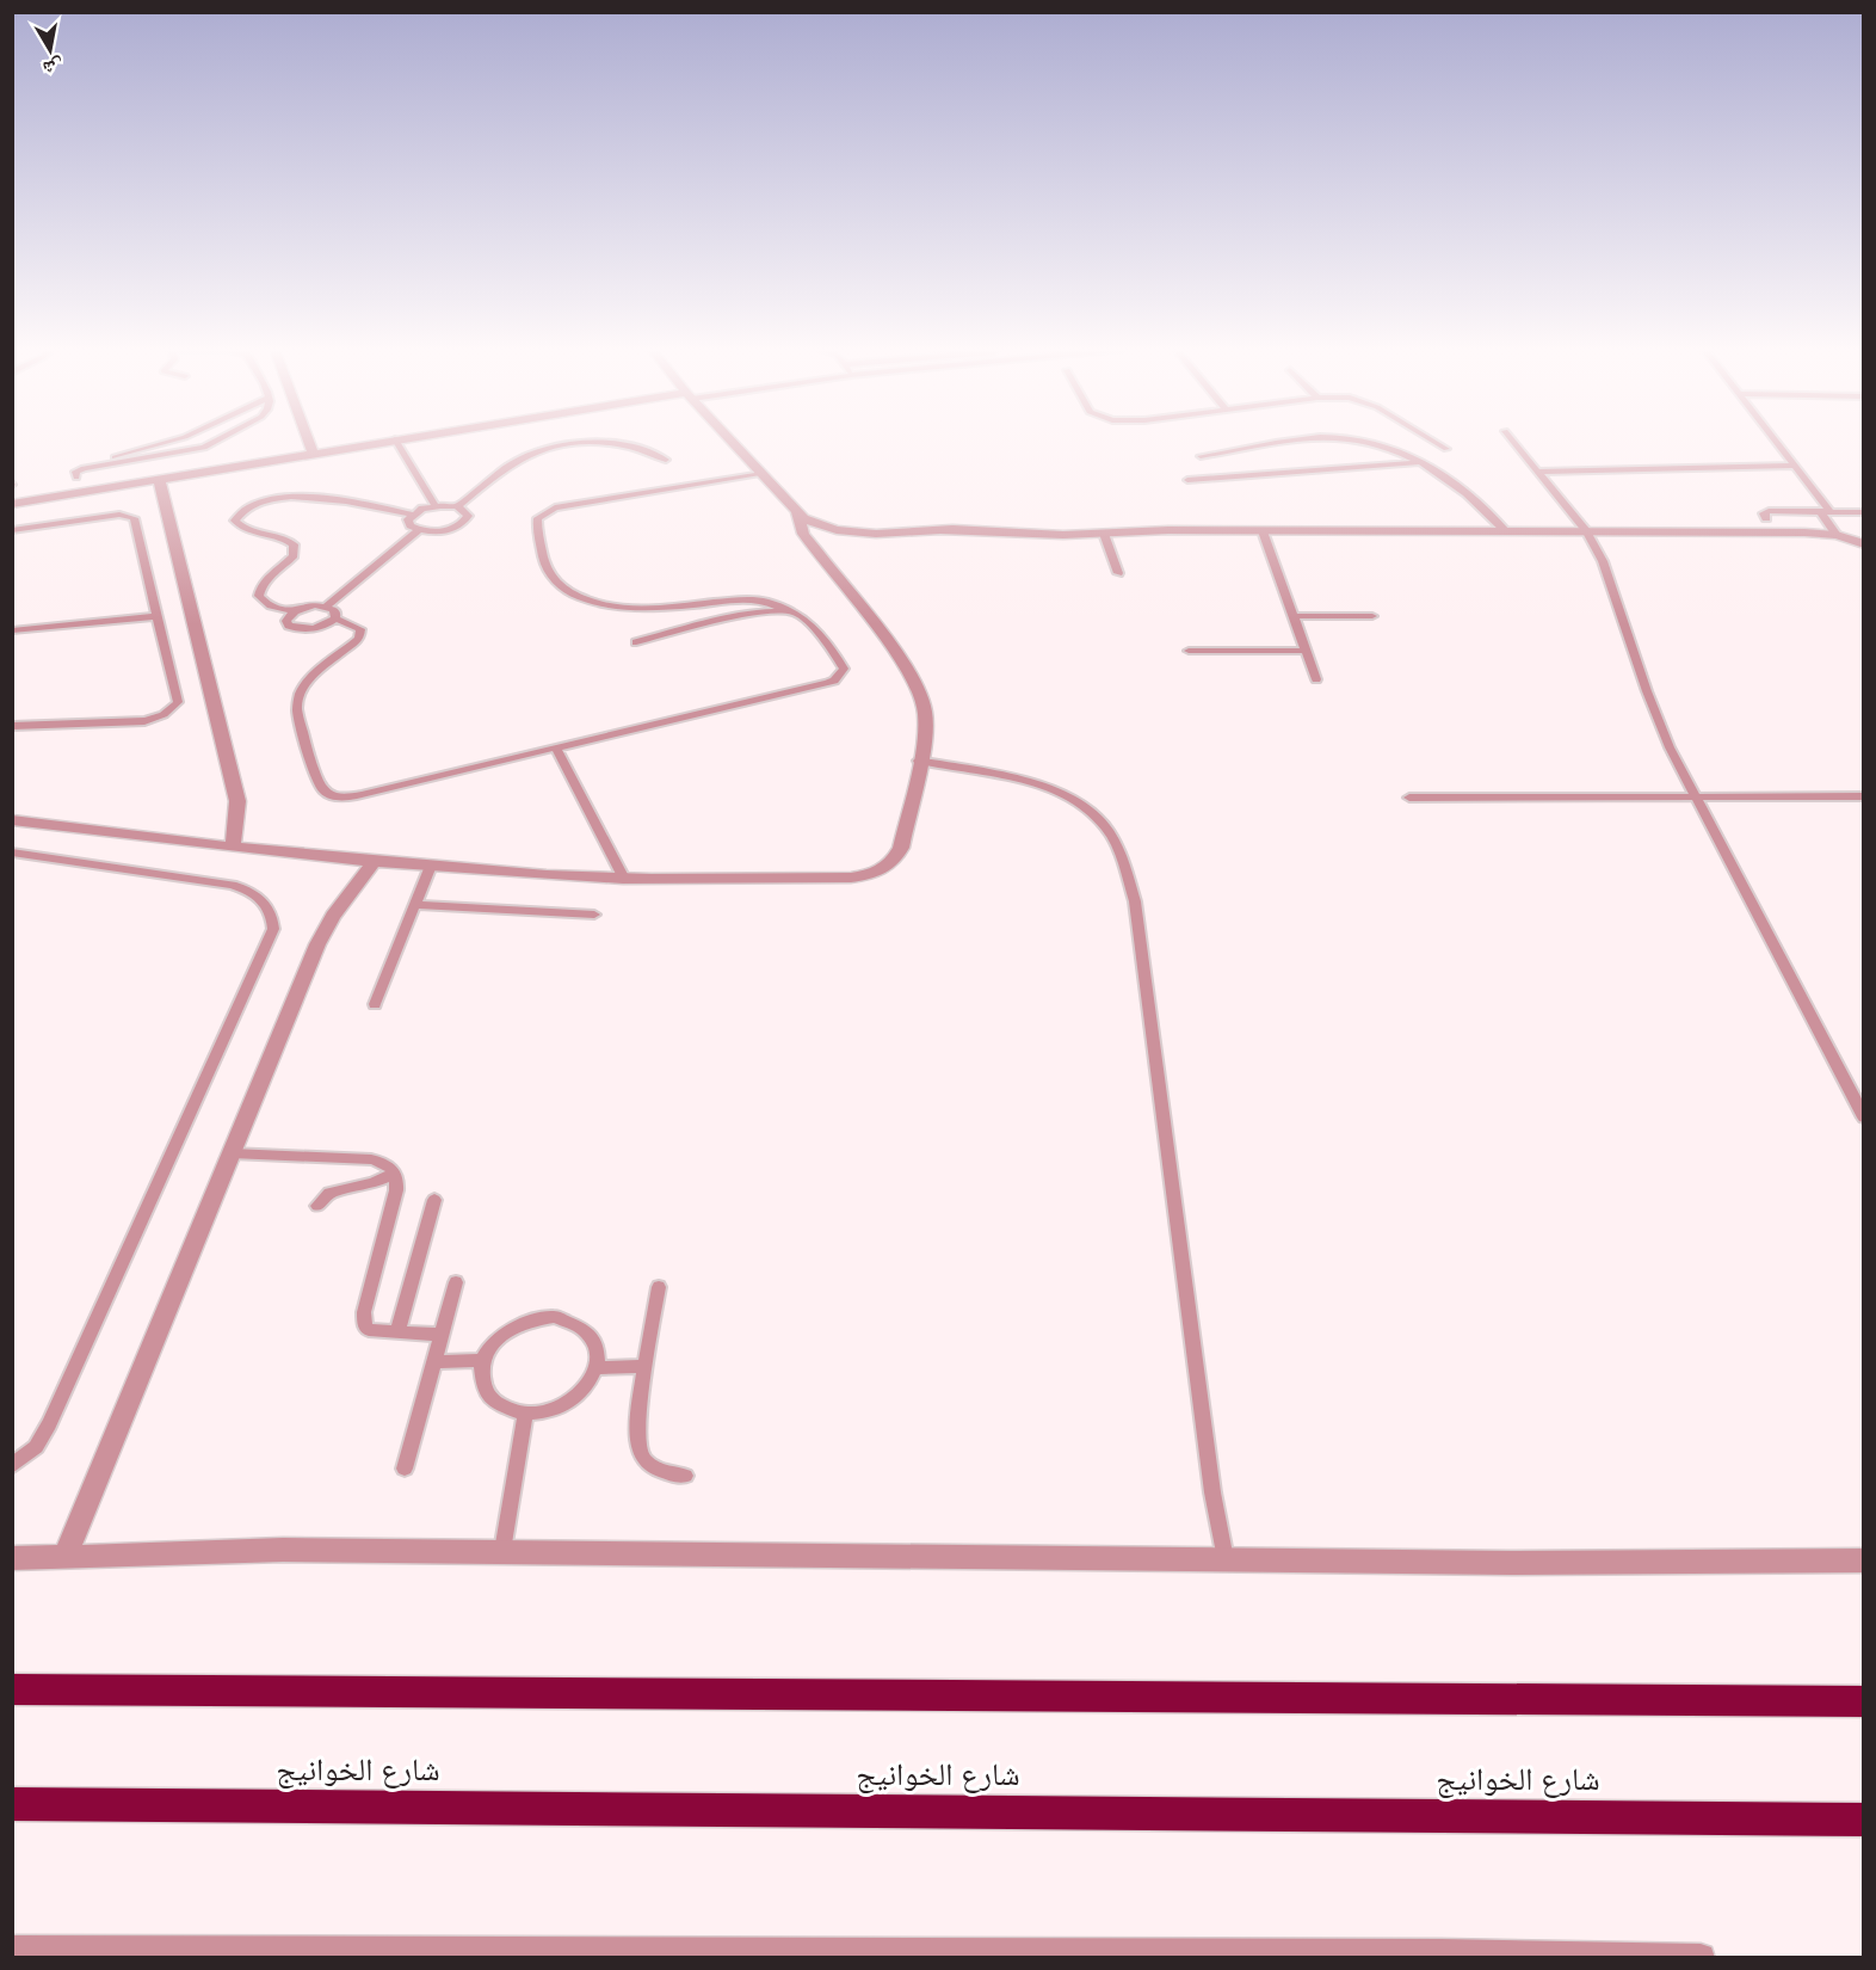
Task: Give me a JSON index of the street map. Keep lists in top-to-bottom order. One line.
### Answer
{"streets":{"highway":["شارع الخوانيج"]},"north":"bottom"}
